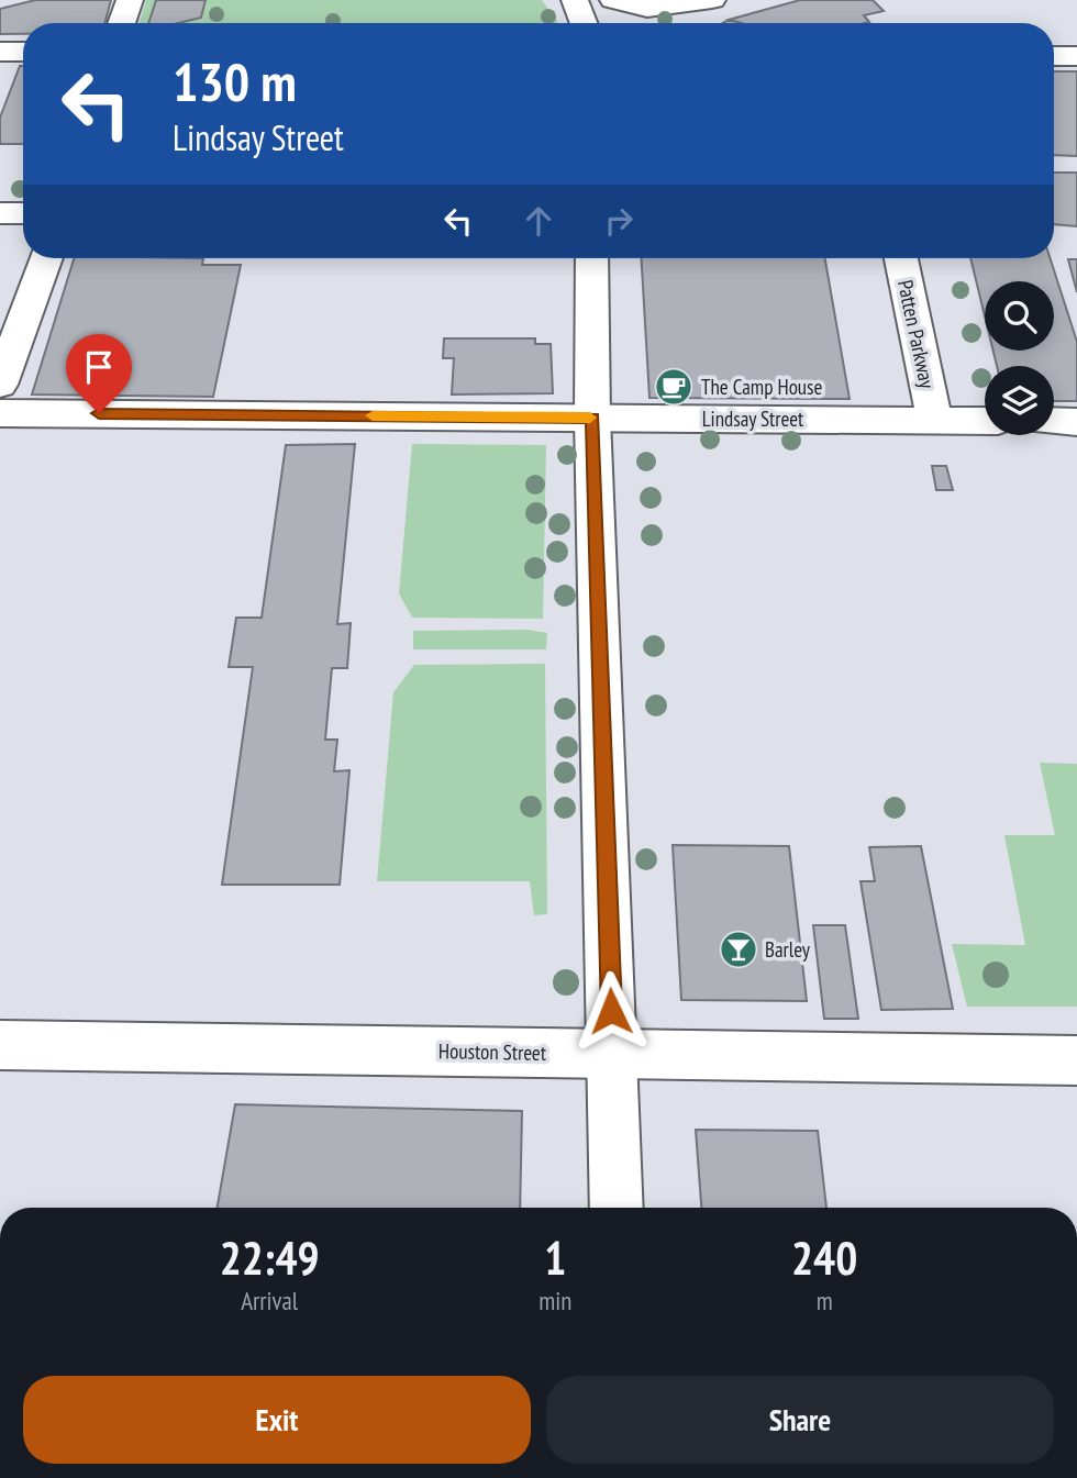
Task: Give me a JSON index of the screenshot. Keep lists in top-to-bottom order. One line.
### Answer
{"streets":{"street":["Patten Parkway","Lindsay Street","Houston Street"]},"crossings":[["Patten Parkway","Lindsay Street"]],"places":{"cafe":["The Camp House"],"bar":["Barley"]},"page":{"turn":["130 m","Lindsay Street"],"eta":["22:49","Arrival","1","min","240","m"],"buttons":["Exit","Share"]}}
